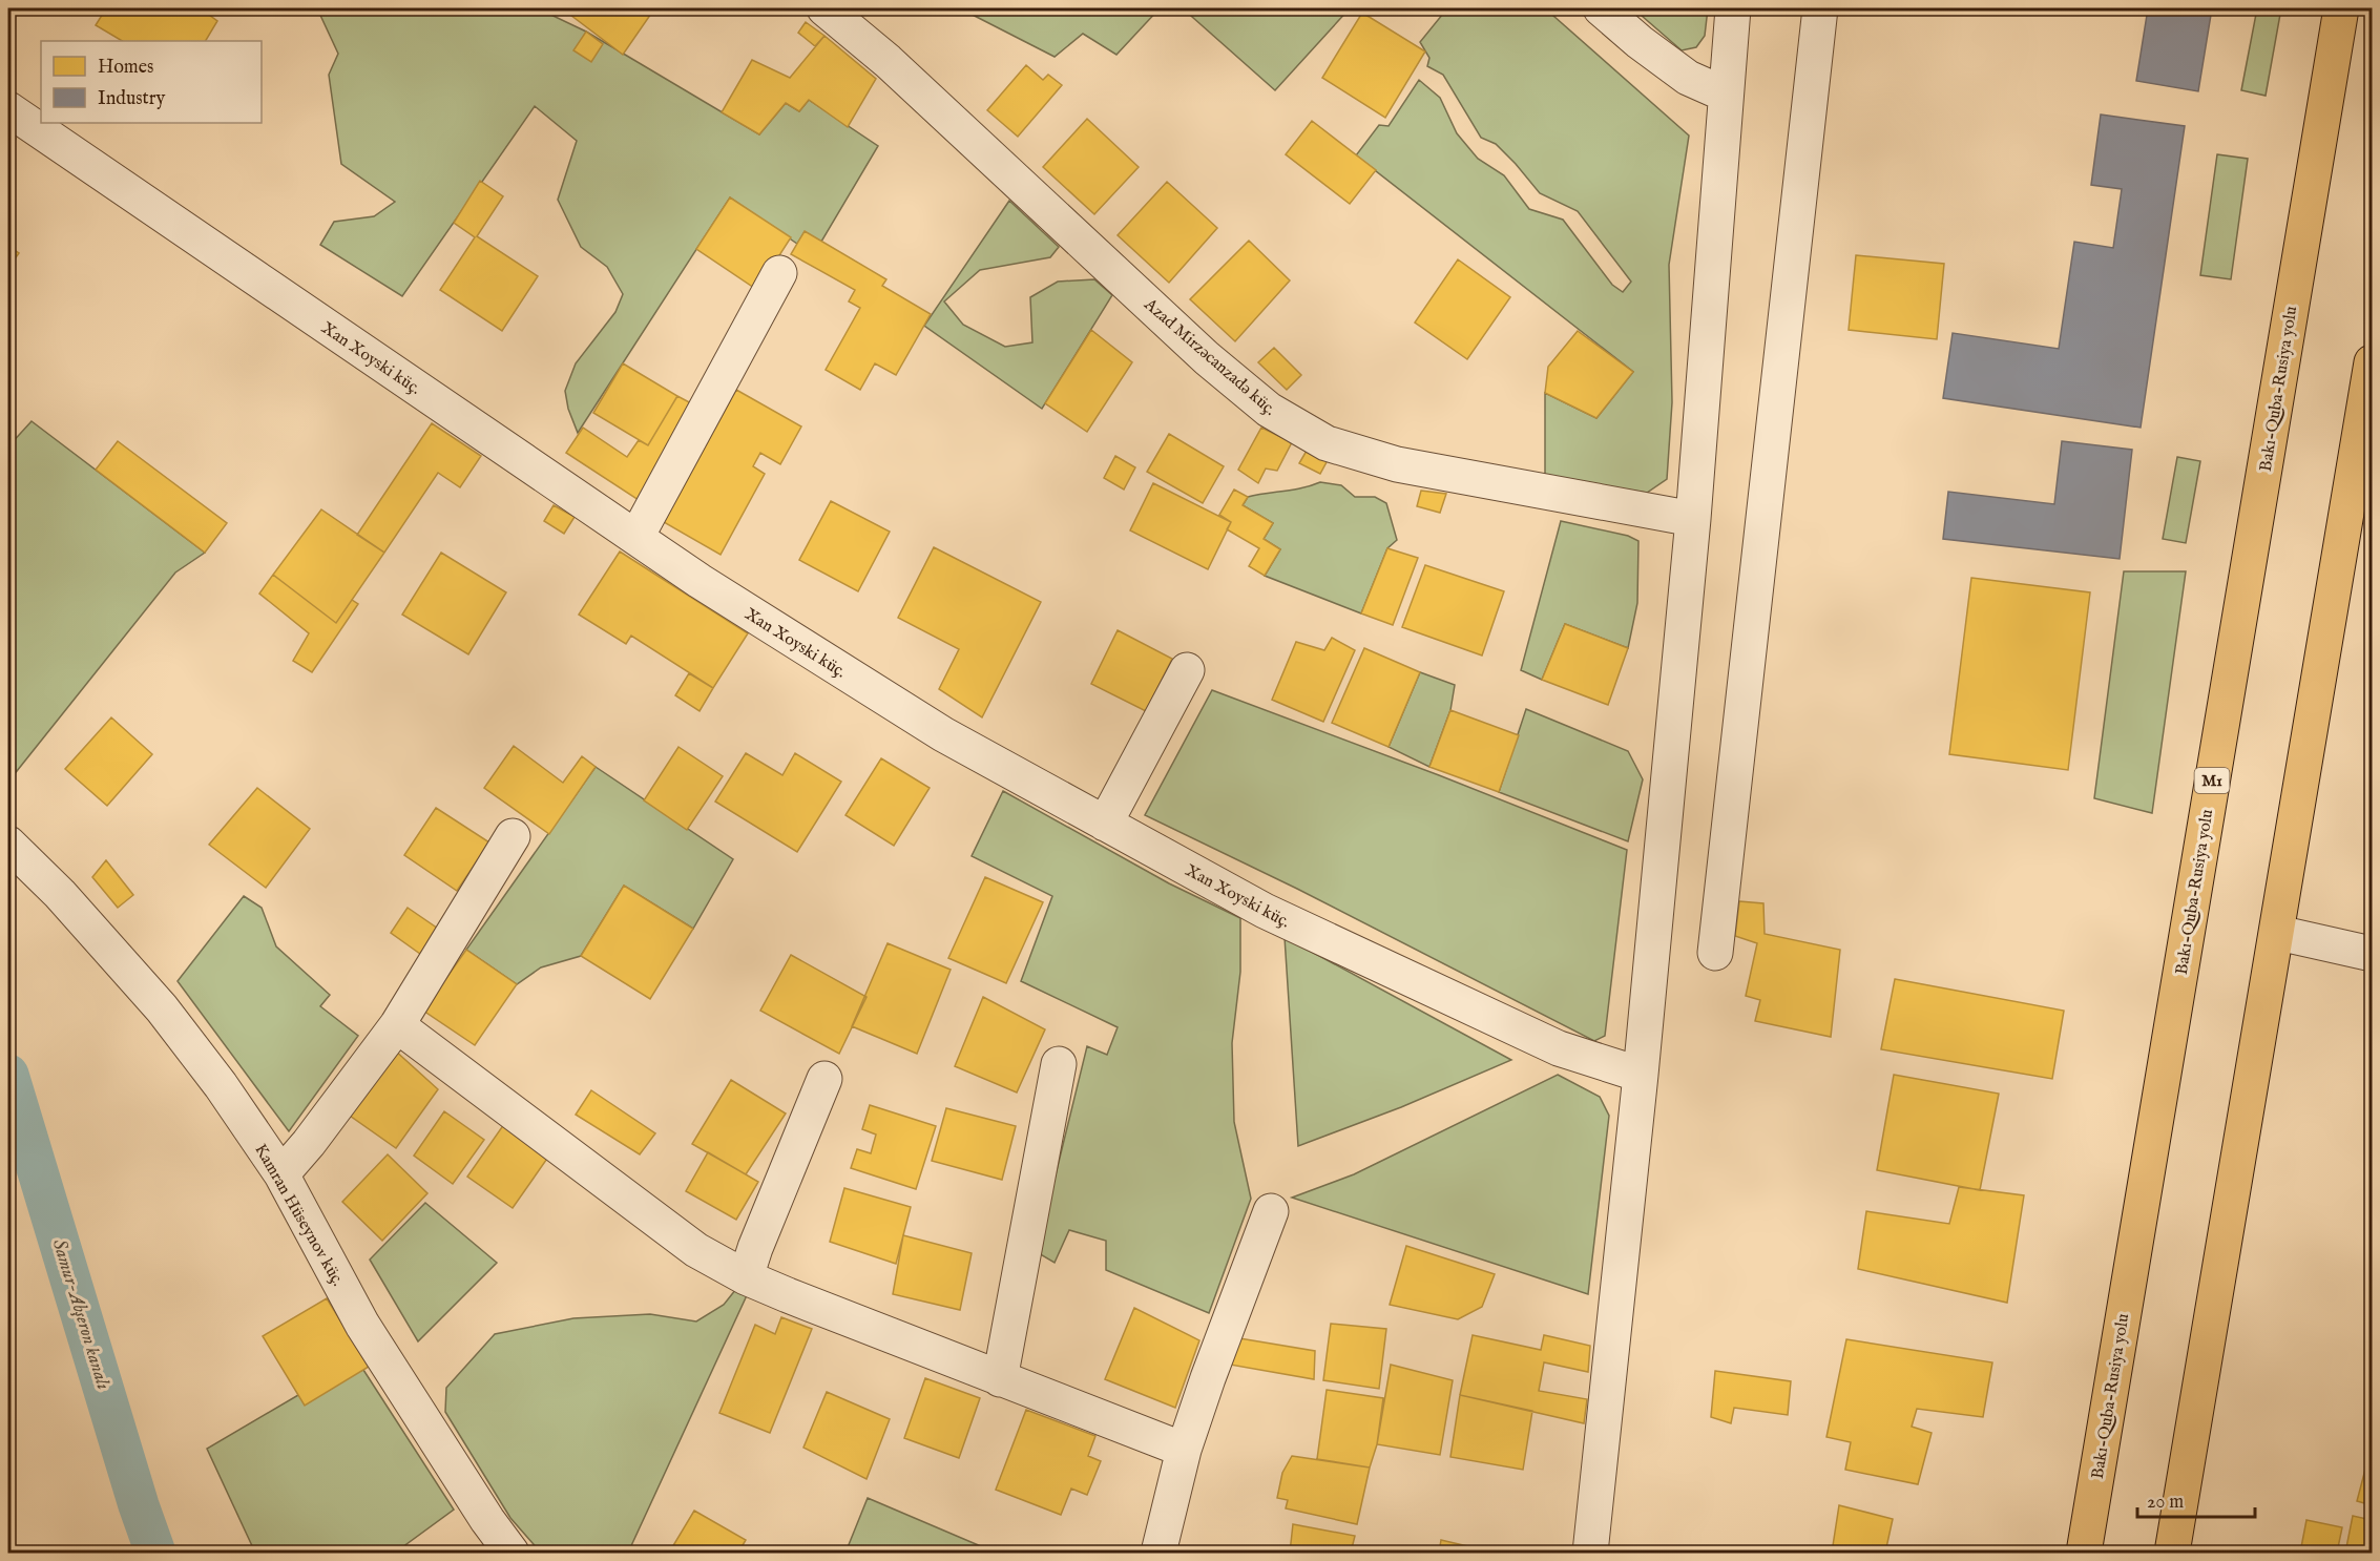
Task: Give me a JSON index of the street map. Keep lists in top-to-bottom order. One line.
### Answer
{"streets":{"highway":["Bakı-Quba-Rusiya yolu","M1"],"street":["Azad Mirzəcanzadə küç.","Xan Xoyski küç.","Kamran Hüseynov küç."]},"water":["Samur-Abşeron kanalı"],"legend":["Homes","Industry"],"scale_bar":"20 m"}
